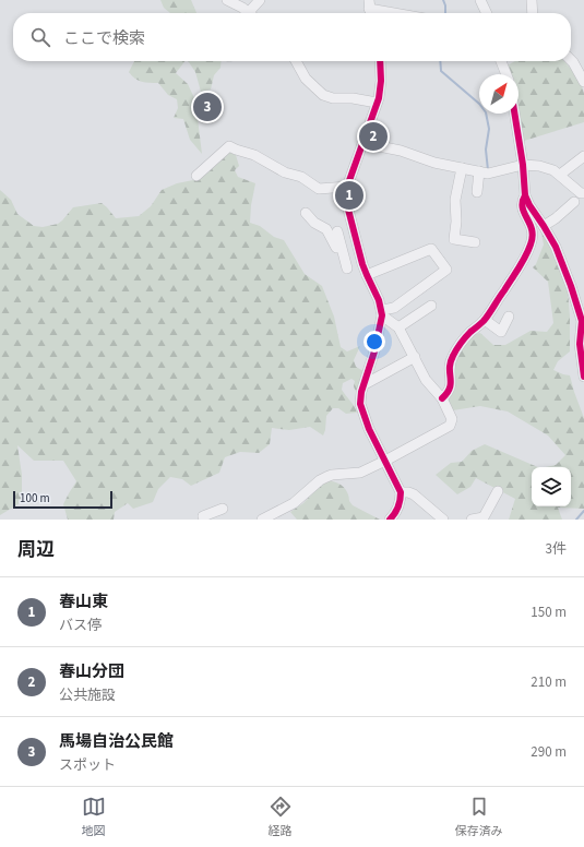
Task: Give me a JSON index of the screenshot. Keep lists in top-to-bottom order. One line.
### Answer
{"scale_bar":"100 m","north":"top right","page":{"search":"ここで検索","pins":["3","2","1"],"scale":"100 m","heading":["周辺","3件"],"list":[{"mark":"1","name":"春山東","note":"バス停","value":"150 m"},{"mark":"2","name":"春山分団","note":"公共施設","value":"210 m"},{"mark":"3","name":"馬場自治公民館","note":"スポット","value":"290 m"}],"nav":["地図","経路","保存済み"]}}
